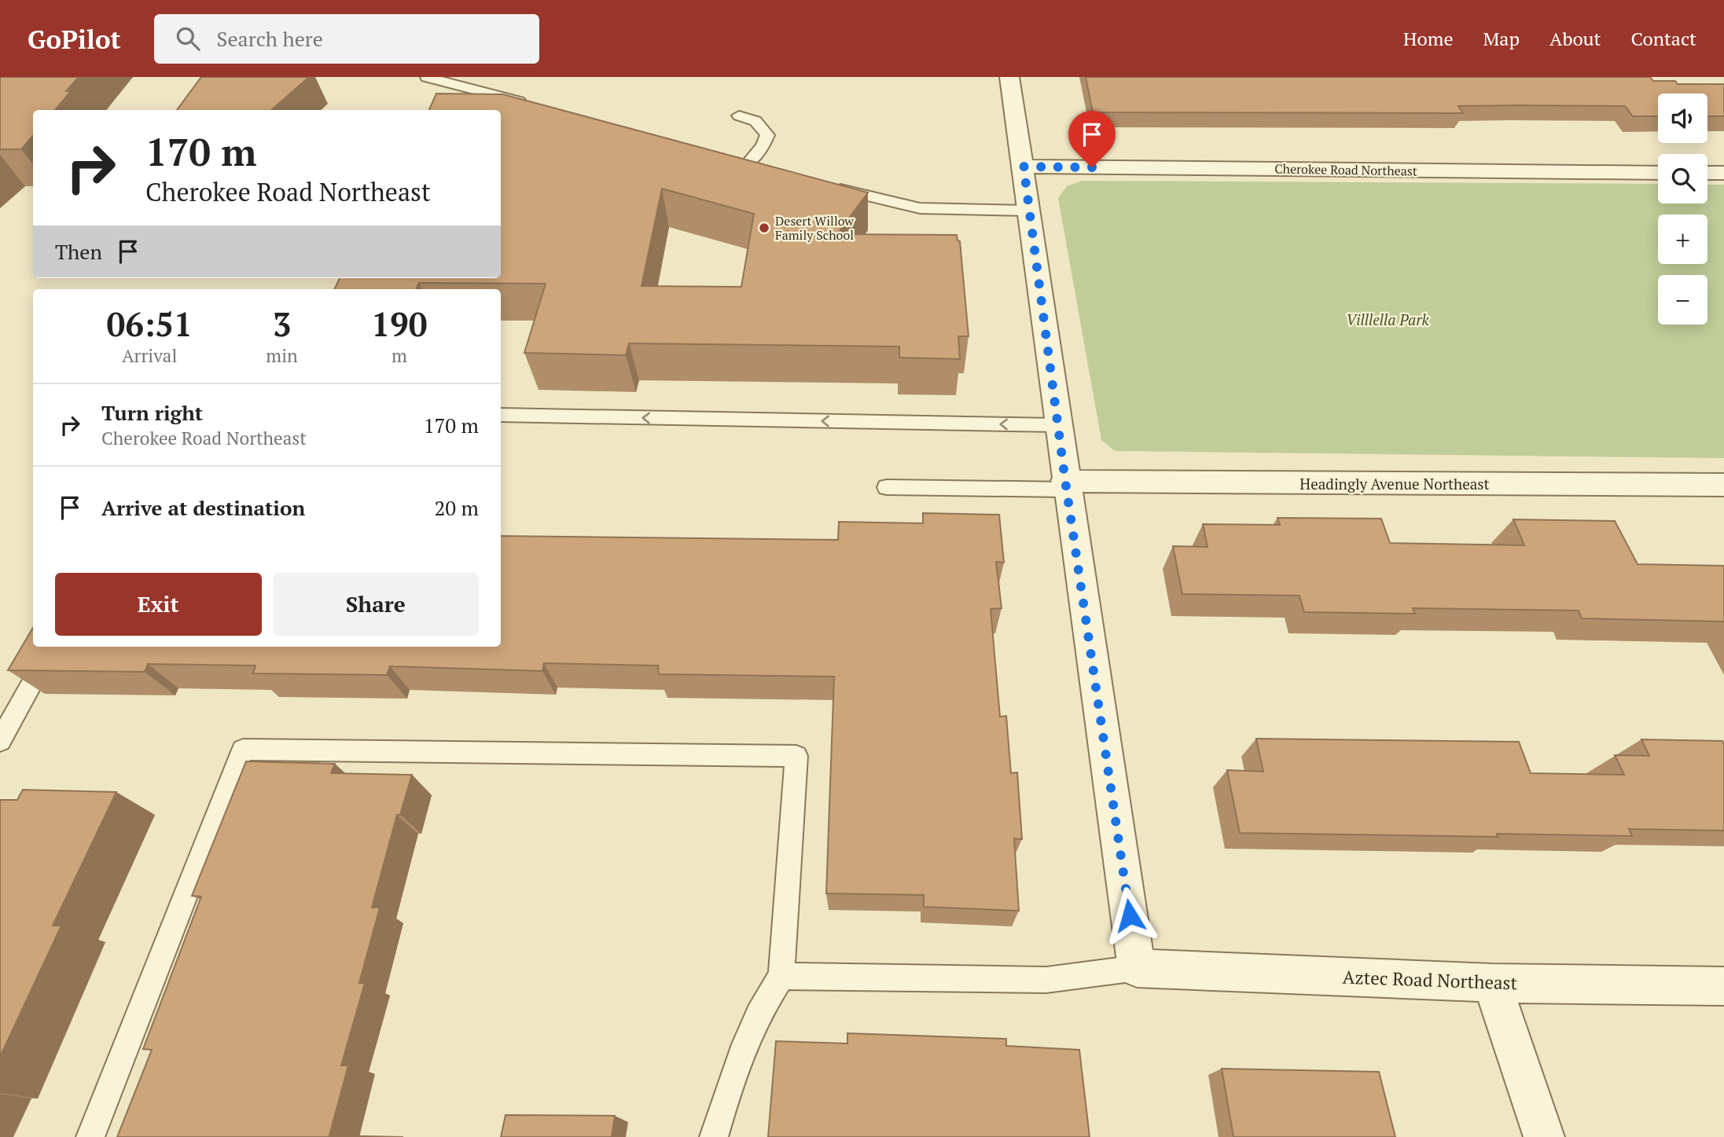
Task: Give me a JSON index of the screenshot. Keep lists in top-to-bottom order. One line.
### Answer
{"streets":{"street":["Cherokee Road Northeast","Headingly Avenue Northeast","Aztec Road Northeast"]},"parks":["Villlella Park"],"places":["Desert Willow Family School"],"page":{"header":"GoPilot","search":"Search here","nav":["Home","Map","About","Contact"],"map_buttons":["+","−"],"turn":["170 m","Cherokee Road Northeast"],"then":"Then","eta":["06:51","Arrival","3","min","190","m"],"list":[{"name":"Turn right","note":"Cherokee Road Northeast","value":"170 m"},{"name":"Arrive at destination","value":"20 m"}],"buttons":["Exit","Share"]}}
